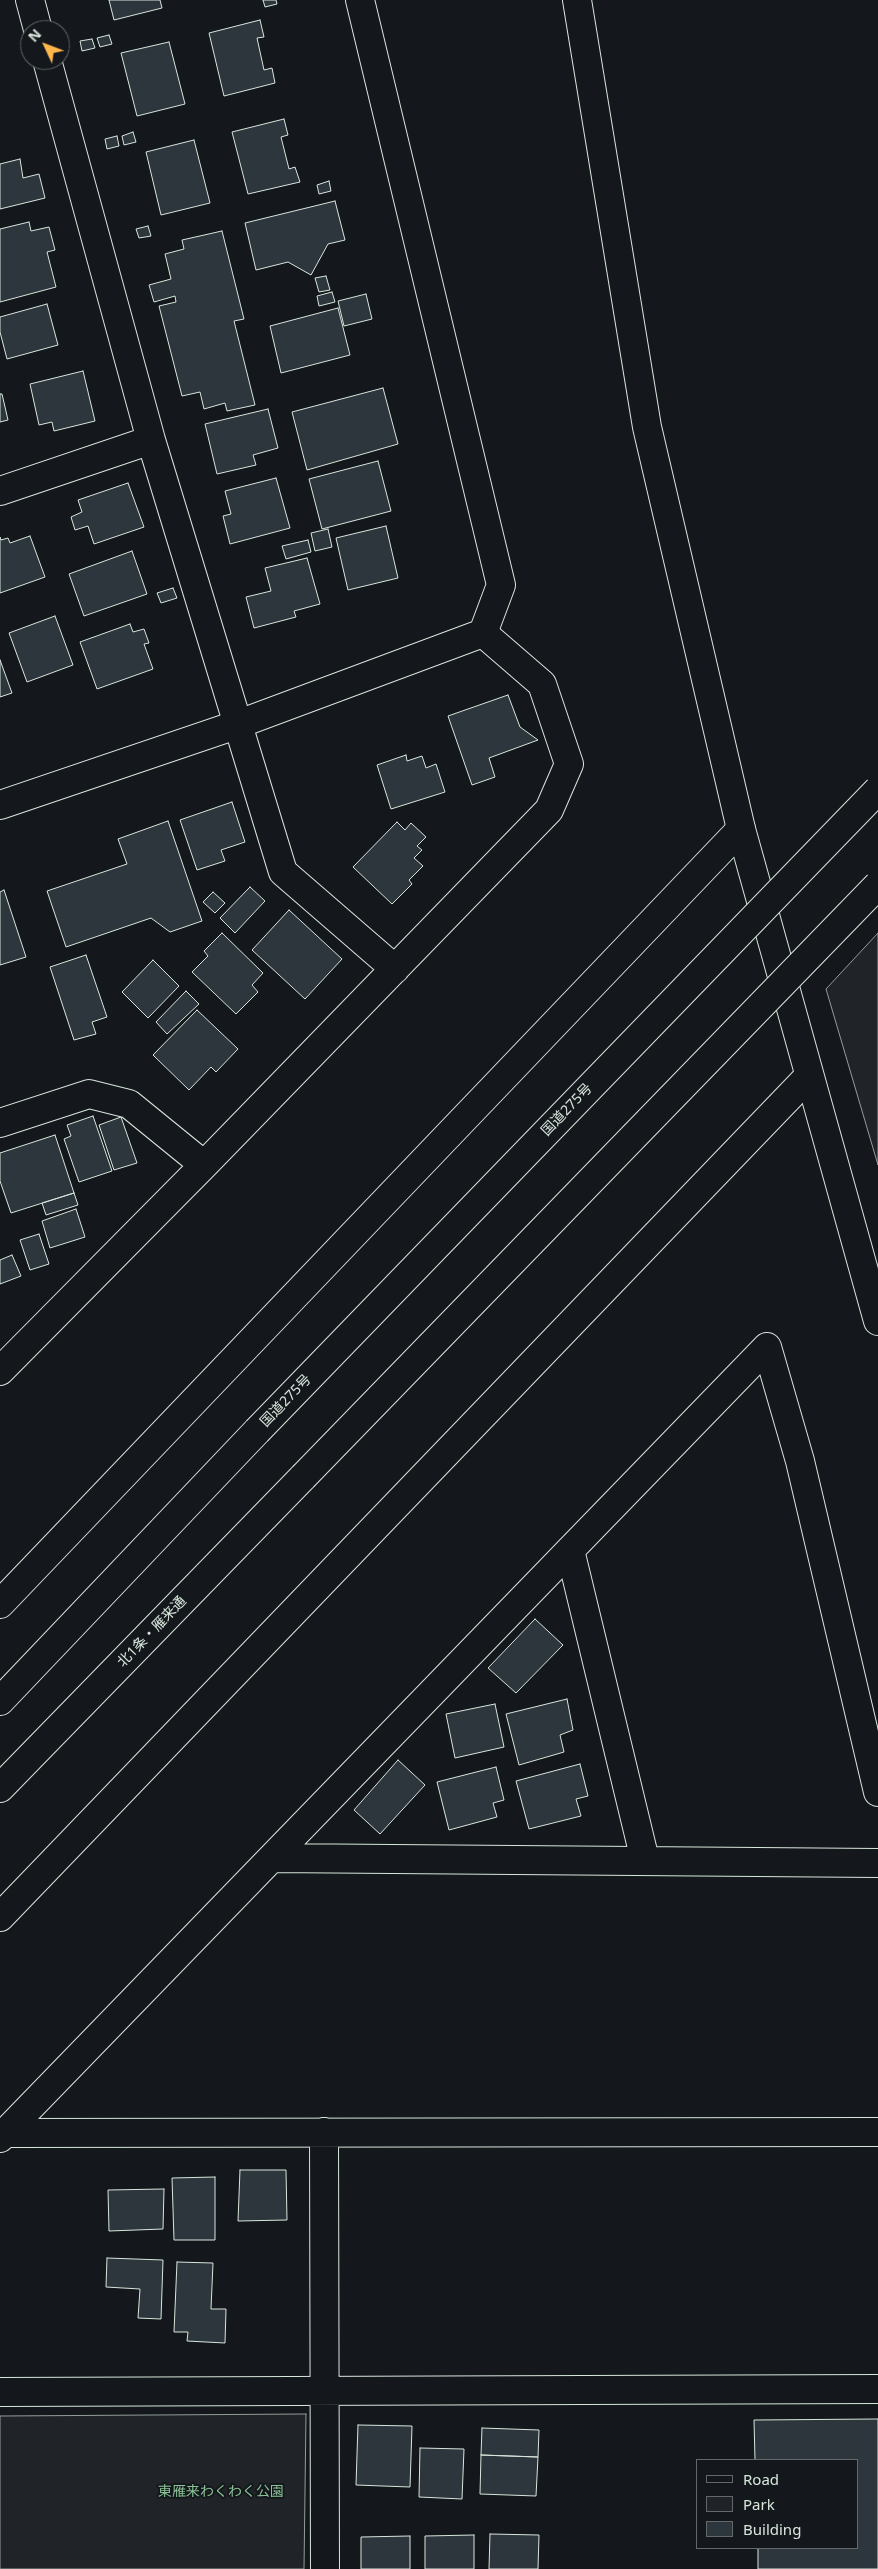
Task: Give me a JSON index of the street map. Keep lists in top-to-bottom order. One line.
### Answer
{"streets":{"main road":["国道275号","北1条・雁来通"]},"parks":["東雁来わくわく公園"],"legend":["Road","Park","Building"],"north":"top left"}
